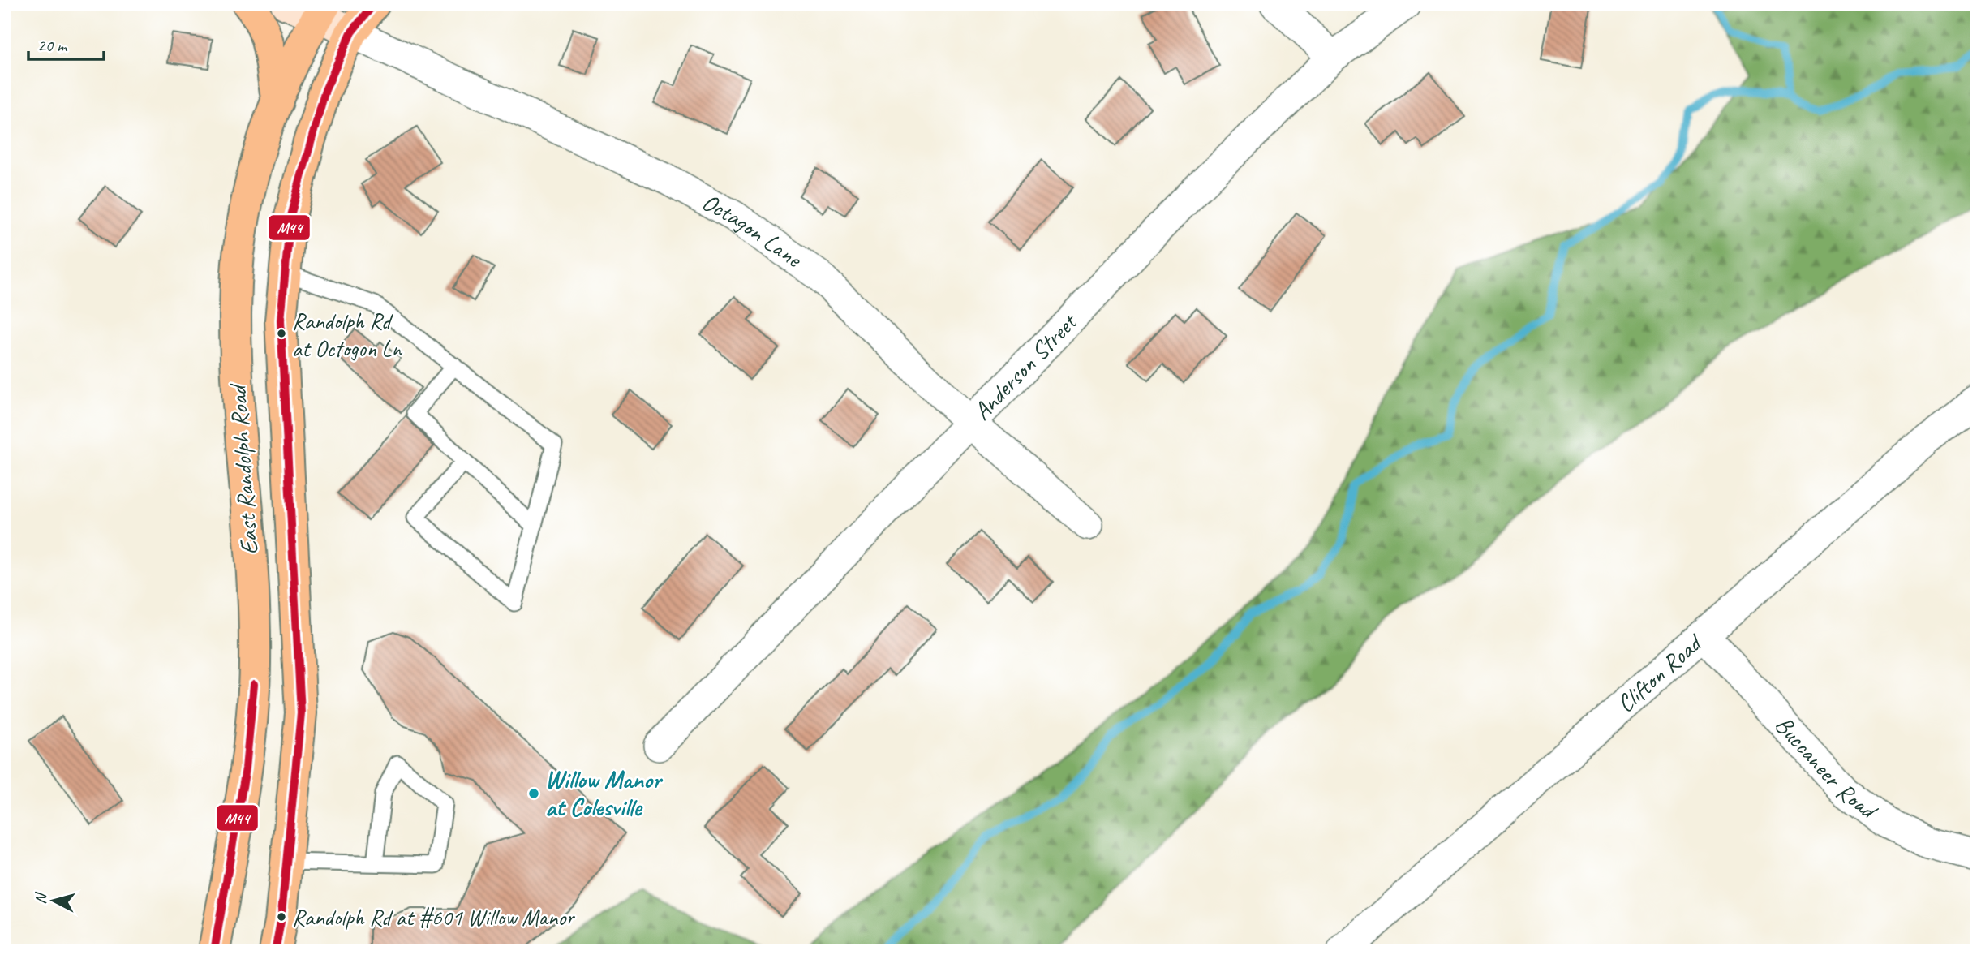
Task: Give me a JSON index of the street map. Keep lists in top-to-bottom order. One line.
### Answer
{"streets":{"main road":["East Randolph Road"],"street":["Octagon Lane","Anderson Street","Clifton Road","Buccaneer Road"]},"crossings":[["Octagon Lane","Anderson Street"],["Octagon Lane","East Randolph Road"],["Clifton Road","Buccaneer Road"]],"places":["Randolph Rd at Octogon Ln","Willow Manor at Colesville","Randolph Rd at #601 Willow Manor"],"lines":["transit line M44"],"scale_bar":"20 m","north":"left"}
